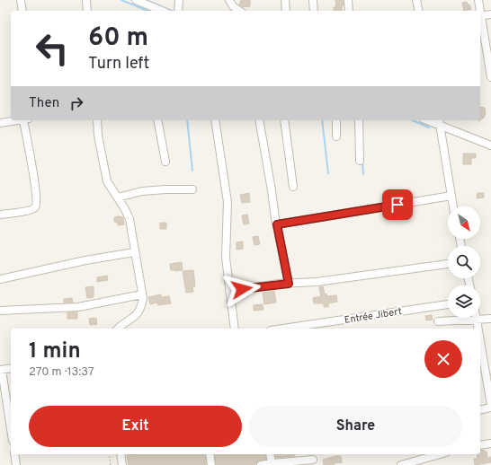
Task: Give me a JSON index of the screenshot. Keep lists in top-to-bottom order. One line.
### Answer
{"streets":{"street":["Entrée Jibert"]},"north":"bottom right","page":{"turn":["60 m","Turn left"],"then":"Then","heading":["1 min","270 m · 13:37"],"buttons":["Exit","Share"]}}
